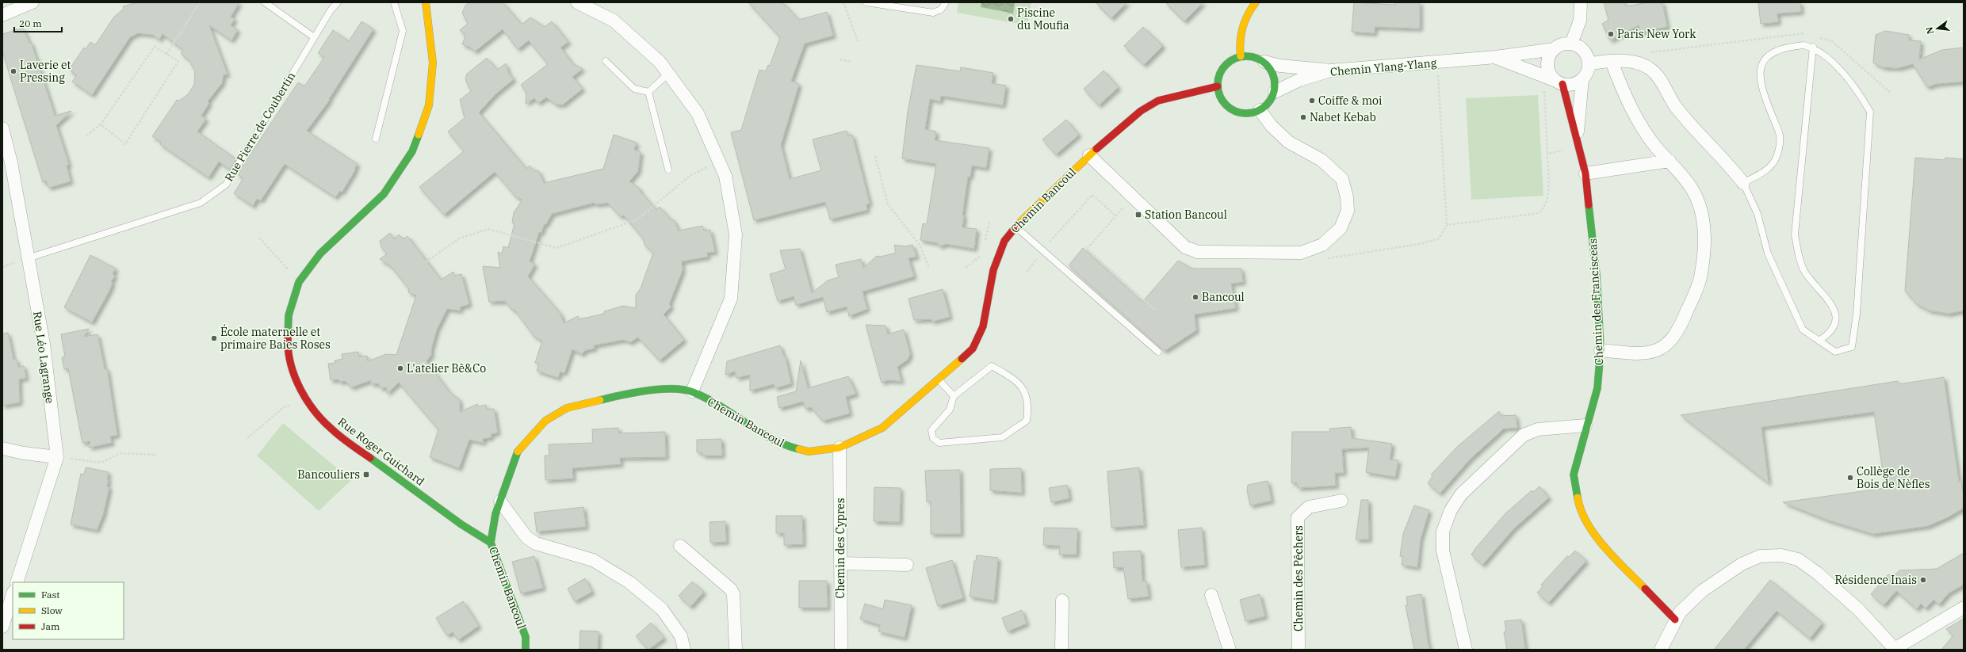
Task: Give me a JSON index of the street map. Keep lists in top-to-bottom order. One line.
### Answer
{"streets":{"main road":["Chemin Bancoul","Chemin des Francisceas","Rue Roger Guichard"],"street":["Chemin Ylang-Ylang","Rue Léo Lagrange","Chemin des Cypres","Chemin des Pêchers"],"lane":["Rue Pierre de Coubertin"]},"crossings":[["Chemin Ylang-Ylang","Chemin Bancoul"],["Chemin Ylang-Ylang","Chemin des Francisceas"],["Rue Pierre de Coubertin","Rue Léo Lagrange"],["Chemin Bancoul","Rue Roger Guichard"],["Chemin Bancoul","Chemin des Cypres"]],"places":{"other":["Piscine du Moufia","Paris New York","Laverie et Pressing","Coiffe & moi","Nabet Kebab","Bancoul","École maternelle et primaire Baies Roses","L'atelier Bê&Co","Collège de Bois de Nèfles","Résidence Inais"],"transit":["Station Bancoul","Bancouliers"]},"legend":["Fast","Slow","Jam"],"scale_bar":"20 m","north":"left"}
